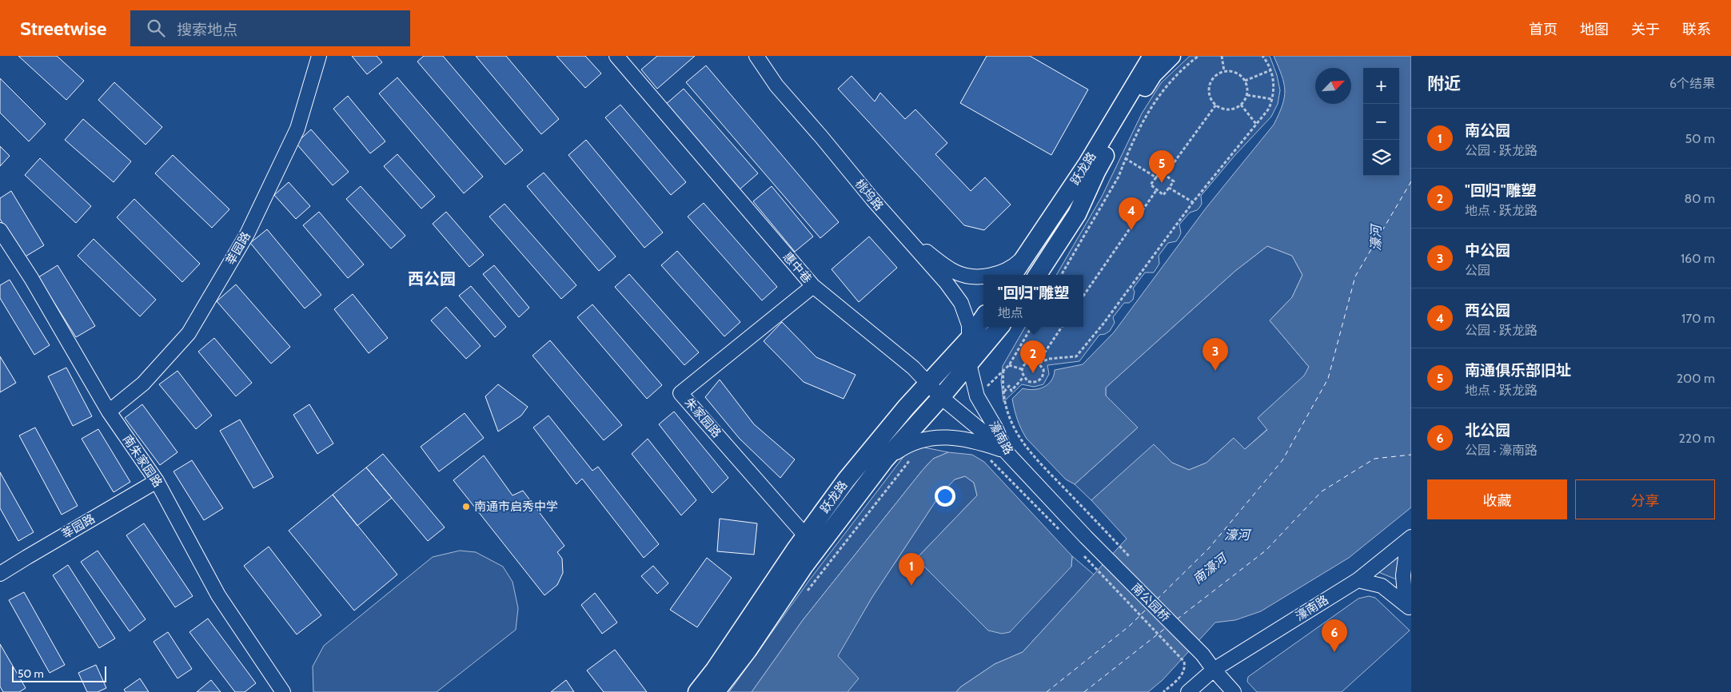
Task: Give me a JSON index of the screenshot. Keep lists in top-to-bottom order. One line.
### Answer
{"streets":{"main road":["跃龙路"],"street":["桃坞路","莘园路","惠中巷","朱家园路","濠南路","南朱家园路","南公园桥"]},"crossings":[["跃龙路","桃坞路"],["跃龙路","惠中巷"],["跃龙路","朱家园路"],["跃龙路","濠南路"],["桃坞路","濠南路"],["莘园路","南朱家园路"],["惠中巷","朱家园路"],["惠中巷","濠南路"],["濠南路","南公园桥"]],"districts":["西公园"],"water":["濠河","南濠河"],"places":["南通市启秀中学"],"scale_bar":"50 m","north":"top right","page":{"header":"Streetwise","search":"搜索地点","nav":["首页","地图","关于","联系"],"heading":["附近","6个结果"],"map_buttons":["+","−"],"list":[{"mark":"1","name":"南公园","note":"公园 · 跃龙路","value":"50 m"},{"mark":"2","name":"\"回归\"雕塑","note":"地点 · 跃龙路","value":"80 m"},{"mark":"3","name":"中公园","note":"公园","value":"160 m"},{"mark":"4","name":"西公园","note":"公园 · 跃龙路","value":"170 m"},{"mark":"5","name":"南通俱乐部旧址","note":"地点 · 跃龙路","value":"200 m"},{"mark":"6","name":"北公园","note":"公园 · 濠南路","value":"220 m"}],"pins":["5","4","3","2","1","6"],"popup":["\"回归\"雕塑","地点"],"buttons":["收藏","分享"],"scale":"50 m"}}
